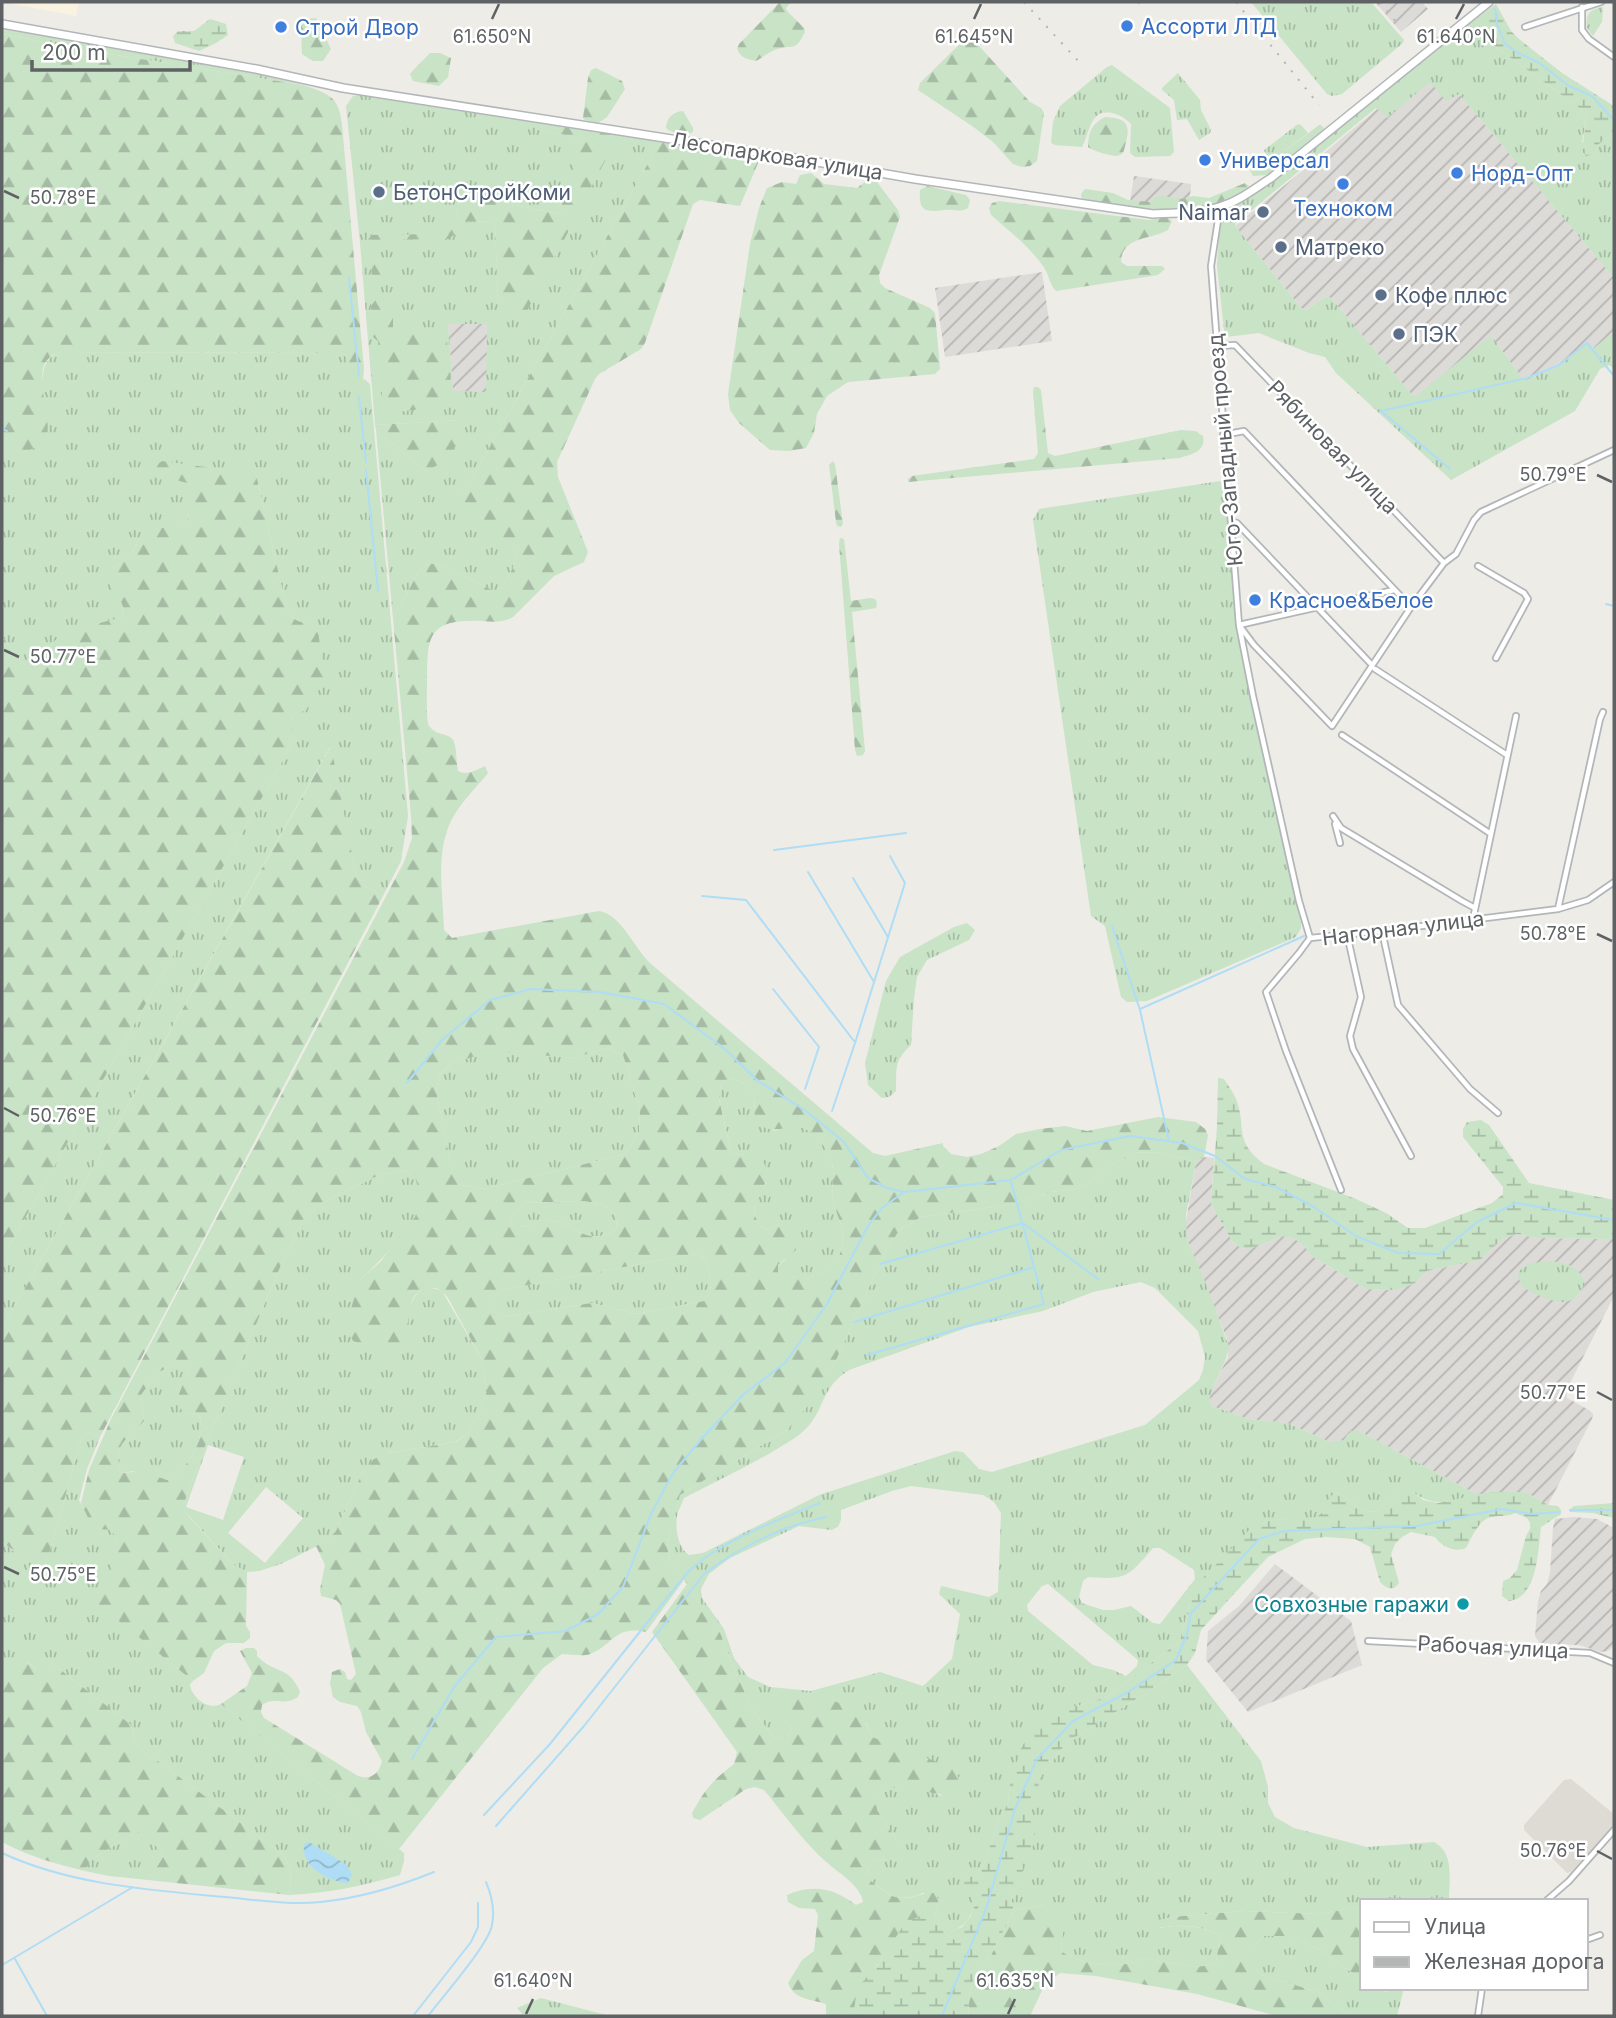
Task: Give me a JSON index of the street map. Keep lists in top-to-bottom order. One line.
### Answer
{"streets":{"street":["Лесопарковая улица","Рябиновая улица","Юго-Западный проезд","Нагорная улица","Рабочая улица"]},"crossings":[["Лесопарковая улица","Юго-Западный проезд"],["Рябиновая улица","Юго-Западный проезд"],["Юго-Западный проезд","Нагорная улица"]],"places":["Ассорти ЛТД","Строй Двор","Универсал","Норд-Опт","Техноком","БетонСтройКоми","Naimar","Матреко","Кофе плюс","ПЭК","Красное&Белое","Совхозные гаражи"],"legend":["Улица","Железная дорога"],"scale_bar":"200 m","coordinates":["61.650°N","61.645°N","61.640°N","50.78°E","50.79°E","50.77°E","50.76°E","50.75°E","61.635°N"]}
